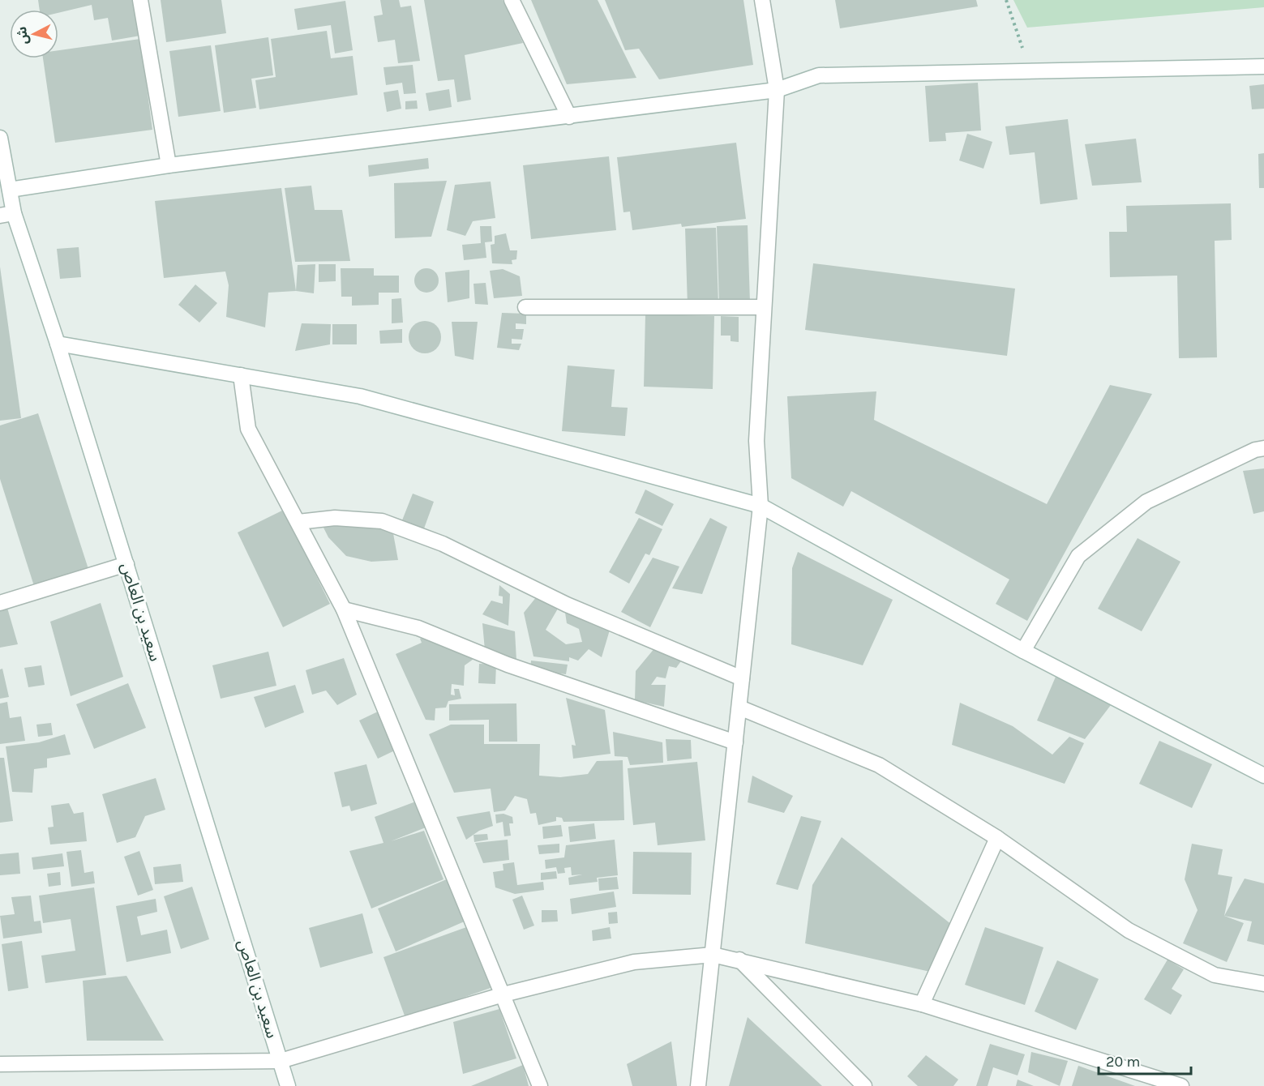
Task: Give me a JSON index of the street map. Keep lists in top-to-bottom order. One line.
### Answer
{"streets":{"street":["سعيد بن العاص"]},"scale_bar":"20 m","north":"left"}
